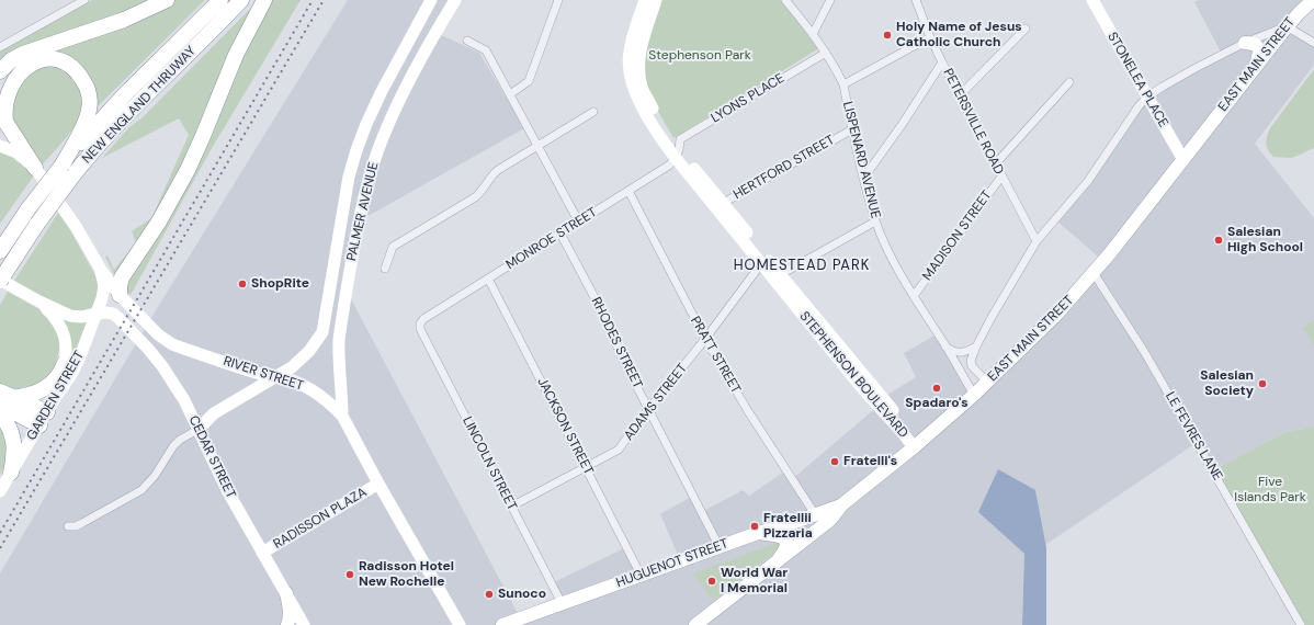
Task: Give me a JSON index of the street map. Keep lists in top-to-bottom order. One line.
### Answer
{"streets":{"highway":["NEW ENGLAND THRUWAY"],"main road":["EAST MAIN STREET","HUGUENOT STREET"],"street":["STONELEA PLACE","LYONS PLACE","PETERSVILLE ROAD","LISPENARD AVENUE","HERTFORD STREET","PALMER AVENUE","MADISON STREET","MONROE STREET","RHODES STREET","PRATT STREET","RIVER STREET","STEPHENSON BOULEVARD","GARDEN STREET","ADAMS STREET","JACKSON STREET","LE FEVRES LANE","CEDAR STREET","LINCOLN STREET","RADISSON PLAZA"]},"crossings":[["EAST MAIN STREET","STONELEA PLACE"],["EAST MAIN STREET","LISPENARD AVENUE"],["EAST MAIN STREET","STEPHENSON BOULEVARD"],["EAST MAIN STREET","LE FEVRES LANE"],["EAST MAIN STREET","HUGUENOT STREET"],["LYONS PLACE","LISPENARD AVENUE"],["LYONS PLACE","MONROE STREET"],["LYONS PLACE","STEPHENSON BOULEVARD"],["PETERSVILLE ROAD","MADISON STREET"],["LISPENARD AVENUE","HERTFORD STREET"],["LISPENARD AVENUE","MADISON STREET"],["HERTFORD STREET","STEPHENSON BOULEVARD"],["PALMER AVENUE","RIVER STREET"],["PALMER AVENUE","CEDAR STREET"],["MONROE STREET","RHODES STREET"],["MONROE STREET","PRATT STREET"],["MONROE STREET","STEPHENSON BOULEVARD"],["MONROE STREET","JACKSON STREET"],["MONROE STREET","LINCOLN STREET"],["RHODES STREET","ADAMS STREET"],["RHODES STREET","HUGUENOT STREET"],["PRATT STREET","ADAMS STREET"],["PRATT STREET","HUGUENOT STREET"],["RIVER STREET","GARDEN STREET"],["RIVER STREET","RADISSON PLAZA"],["STEPHENSON BOULEVARD","ADAMS STREET"],["GARDEN STREET","CEDAR STREET"],["ADAMS STREET","JACKSON STREET"],["ADAMS STREET","LINCOLN STREET"],["JACKSON STREET","HUGUENOT STREET"],["CEDAR STREET","RADISSON PLAZA"],["LINCOLN STREET","HUGUENOT STREET"]],"districts":["HOMESTEAD PARK"],"parks":["Stephenson Park","Five Islands Park"],"places":["Holy Name of Jesus Catholic Church","Salesian High School","ShopRite","Salesian Society","Spadaro's","Fratelli's","Fratellii Pizzaria","Radisson Hotel New Rochelle","World War I Memorial","Sunoco"]}
